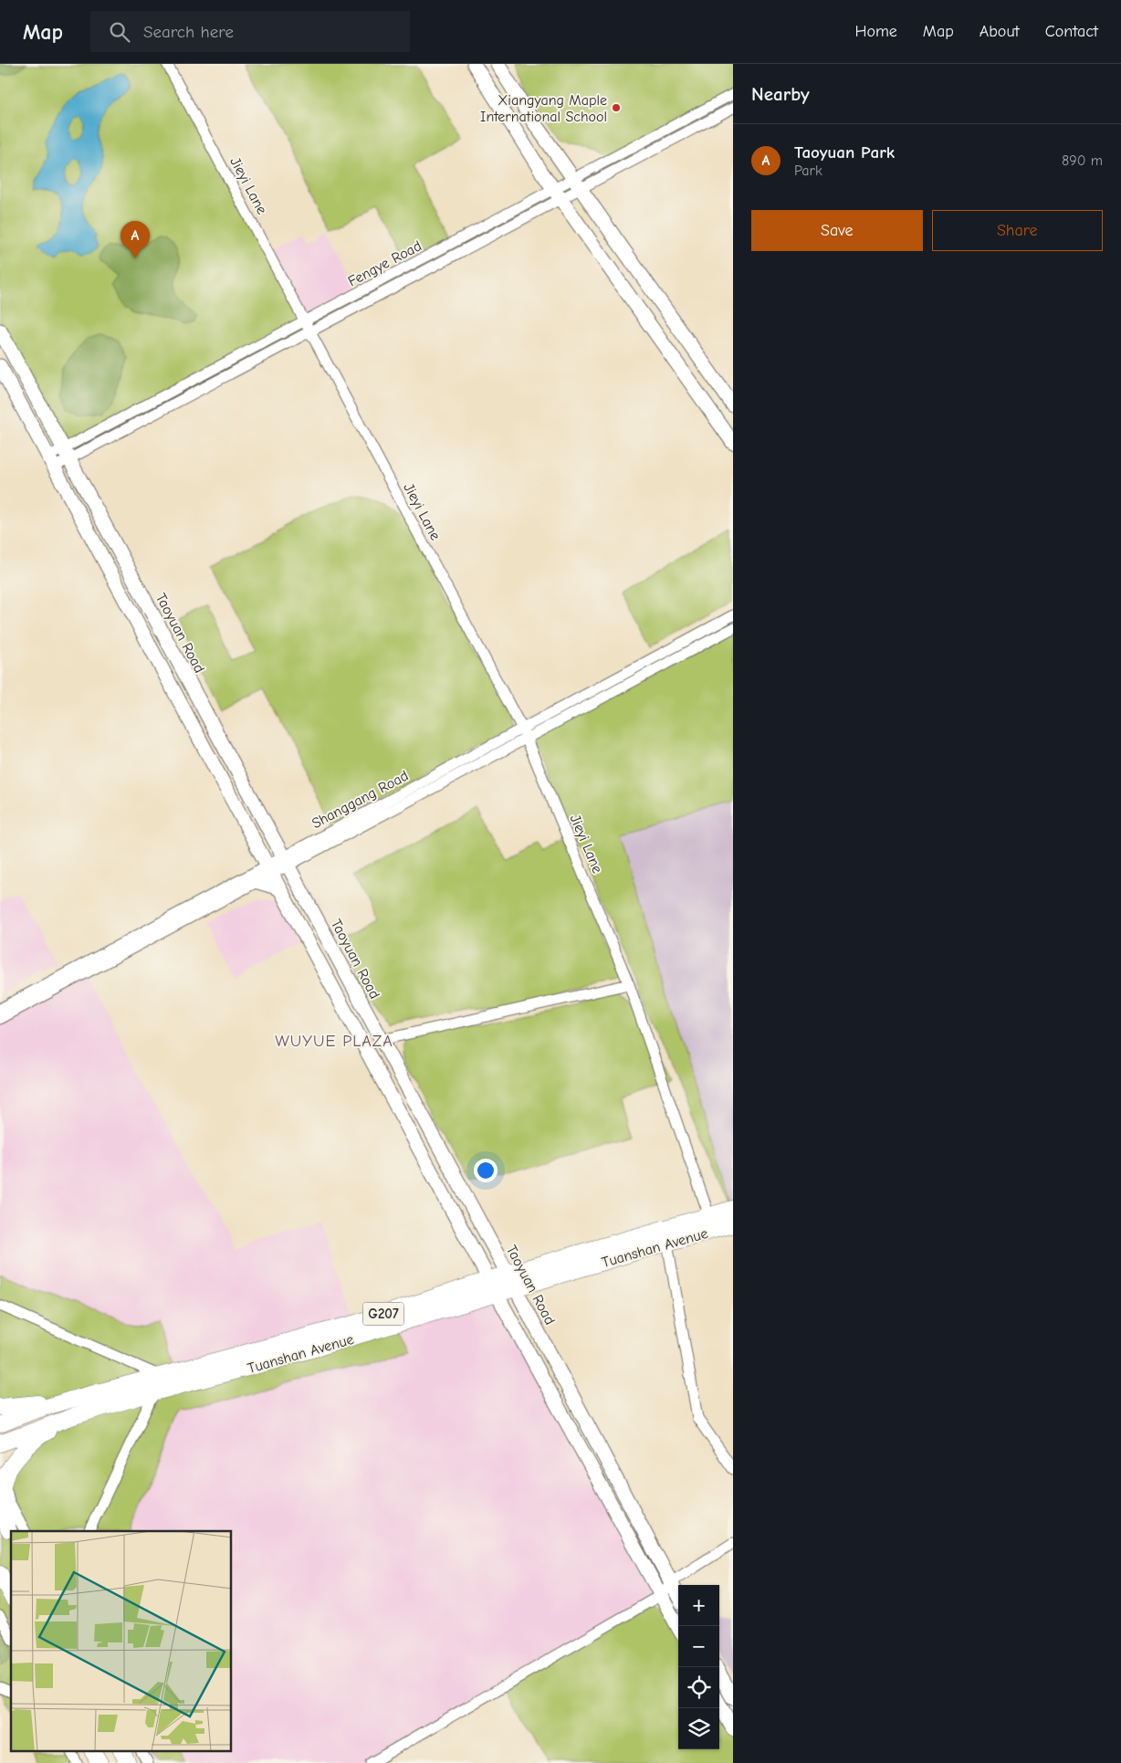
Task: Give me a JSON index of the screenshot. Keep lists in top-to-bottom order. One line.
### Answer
{"streets":{"highway":["Tuanshan Avenue","G207"],"main road":["Taoyuan Road"],"street":["Jieyi Lane","Fengye Road","Shanggang Road"]},"crossings":[["Jieyi Lane","Fengye Road"],["Jieyi Lane","Shanggang Road"],["Jieyi Lane","Tuanshan Avenue"],["Fengye Road","Taoyuan Road"],["Taoyuan Road","Shanggang Road"],["Taoyuan Road","Tuanshan Avenue"]],"districts":["WUYUE PLAZA"],"places":["Xiangyang Maple International School"],"page":{"header":"Map","search":"Search here","nav":["Home","Map","About","Contact"],"heading":"Nearby","list":[{"mark":"A","name":"Taoyuan Park","note":"Park","value":"890 m"}],"buttons":["Save","Share"],"pins":"A","map_buttons":["+","−"]}}
